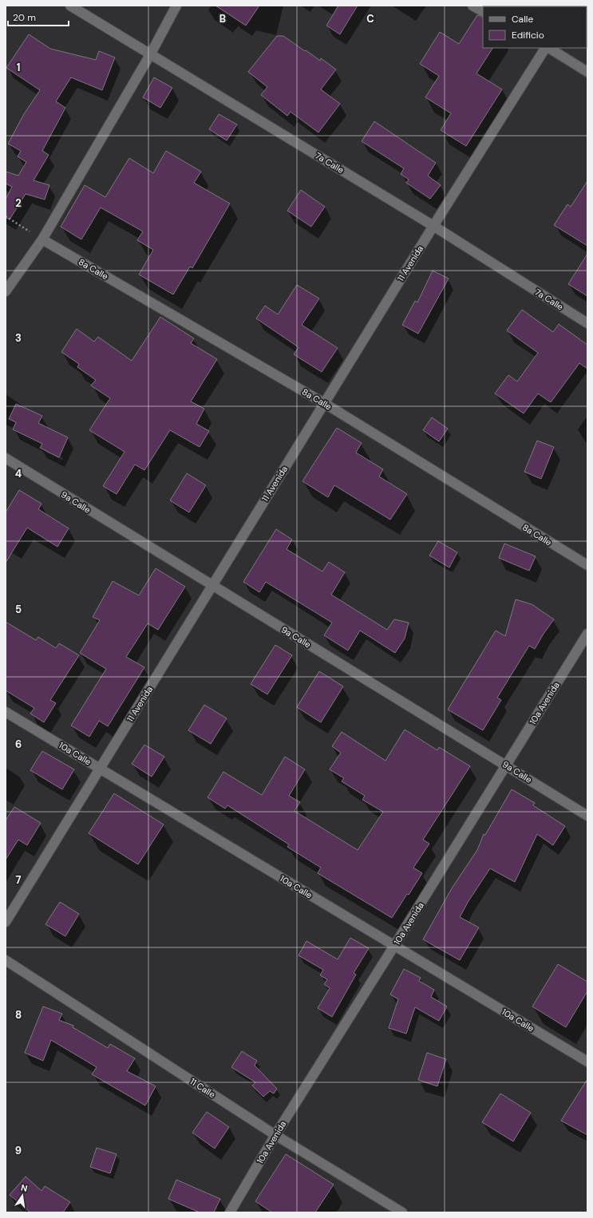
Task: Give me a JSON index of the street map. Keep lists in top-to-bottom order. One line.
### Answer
{"streets":{"street":["7a Calle","11 Avenida","8a Calle","9a Calle","10a Avenida","10a Calle","11 Calle"]},"crossings":[["7a Calle","11 Avenida"],["11 Avenida","8a Calle"],["11 Avenida","9a Calle"],["11 Avenida","10a Calle"],["9a Calle","10a Avenida"],["10a Avenida","10a Calle"],["10a Avenida","11 Calle"]],"legend":["Calle","Edificio"],"scale_bar":"20 m","north":"top","grid":{"columns":["B","C"],"rows":["1","2","3","4","5","6","7","8","9"]}}
